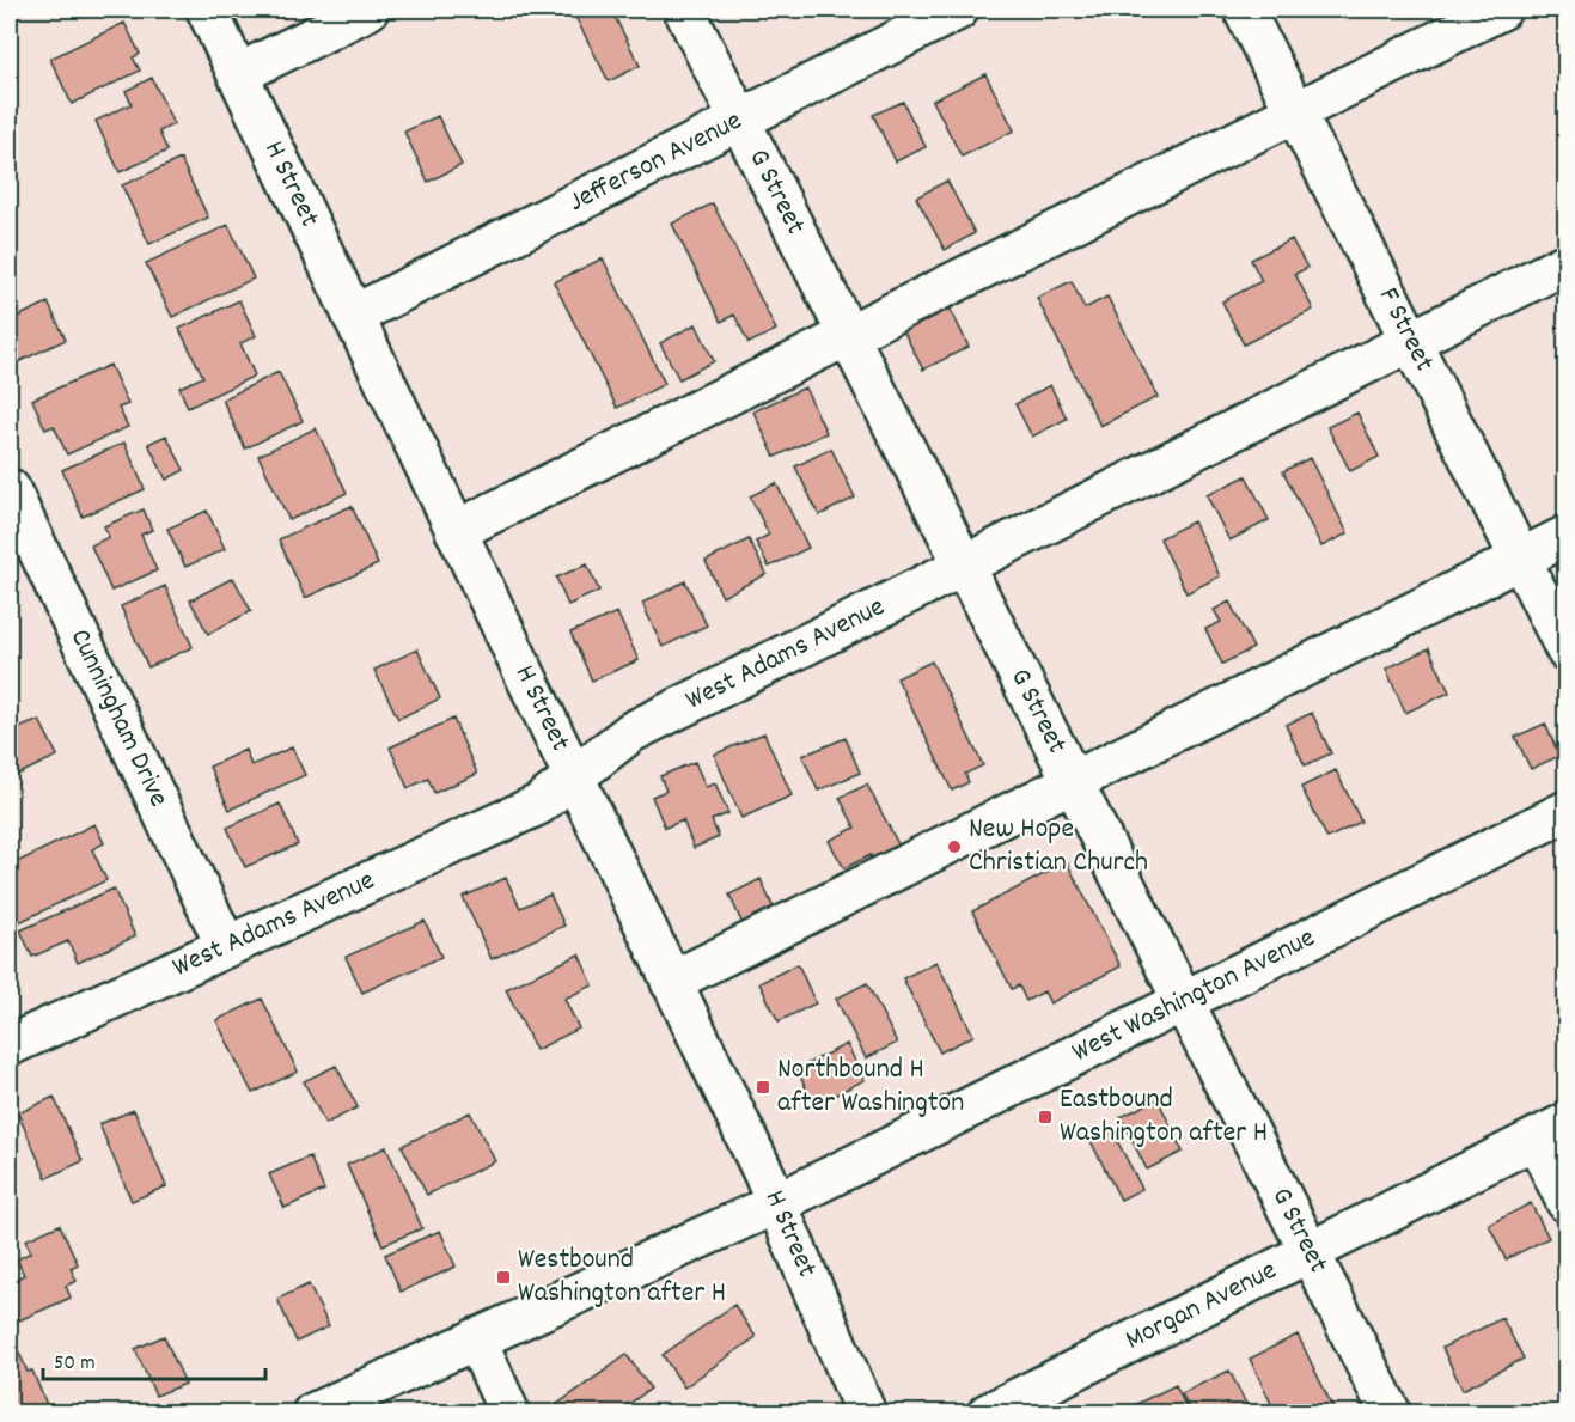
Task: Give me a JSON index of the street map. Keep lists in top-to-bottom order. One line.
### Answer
{"streets":{"street":["Jefferson Avenue","H Street","G Street","F Street","West Adams Avenue","Cunningham Drive","West Washington Avenue","Morgan Avenue"]},"crossings":[["Jefferson Avenue","H Street"],["Jefferson Avenue","G Street"],["H Street","West Adams Avenue"],["H Street","West Washington Avenue"],["G Street","West Adams Avenue"],["G Street","West Washington Avenue"],["G Street","Morgan Avenue"],["F Street","West Adams Avenue"],["West Adams Avenue","Cunningham Drive"]],"places":{"other":["New Hope Christian Church"],"transit":["Northbound H after Washington","Eastbound Washington after H","Westbound Washington after H"]},"scale_bar":"50 m"}
